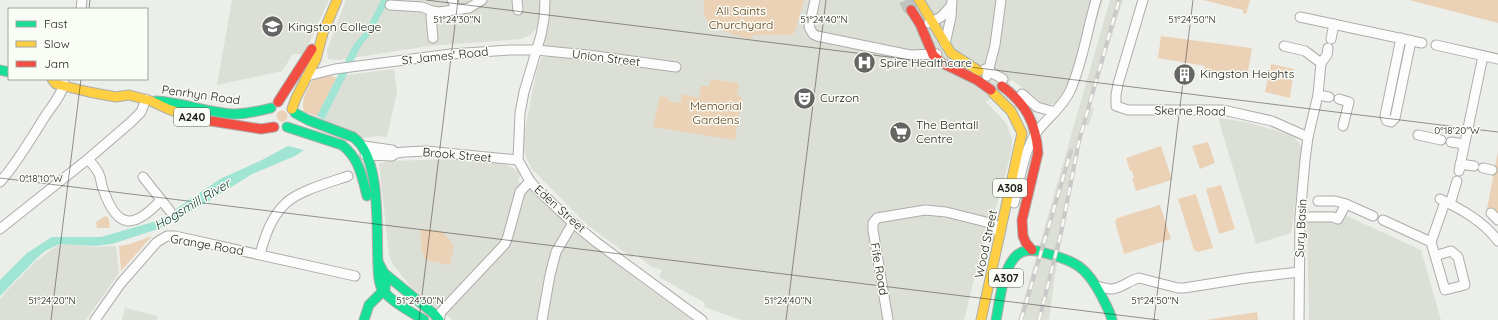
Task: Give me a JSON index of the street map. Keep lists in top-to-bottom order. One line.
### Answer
{"streets":{"main road":["Penrhyn Road","A240","A308","Wood Street","A307"],"street":["St James' Road","Union Street","Skerne Road","Brook Street","Eden Street","Sury Basin","Grange Road","Fife Road"]},"crossings":[["St James' Road","Union Street"],["Skerne Road","Sury Basin"],["Brook Street","Eden Street"],["A308","Wood Street"],["A308","A307"],["Wood Street","Fife Road"]],"water":["Hogsmill River"],"parks":["All Saints Churchyard","Memorial Gardens"],"places":{"school or university":["Kingston College"],"hospital":["Spire Healthcare"],"building":["Kingston Heights"],"theatre":["Curzon"],"supermarket":["The Bentall Centre"]},"legend":["Fast","Slow","Jam"],"coordinates":["51°24'30\"N","51°24'40\"N","51°24'50\"N","0°18'20\"W","0°18'10\"W","51°24'20\"N"]}
